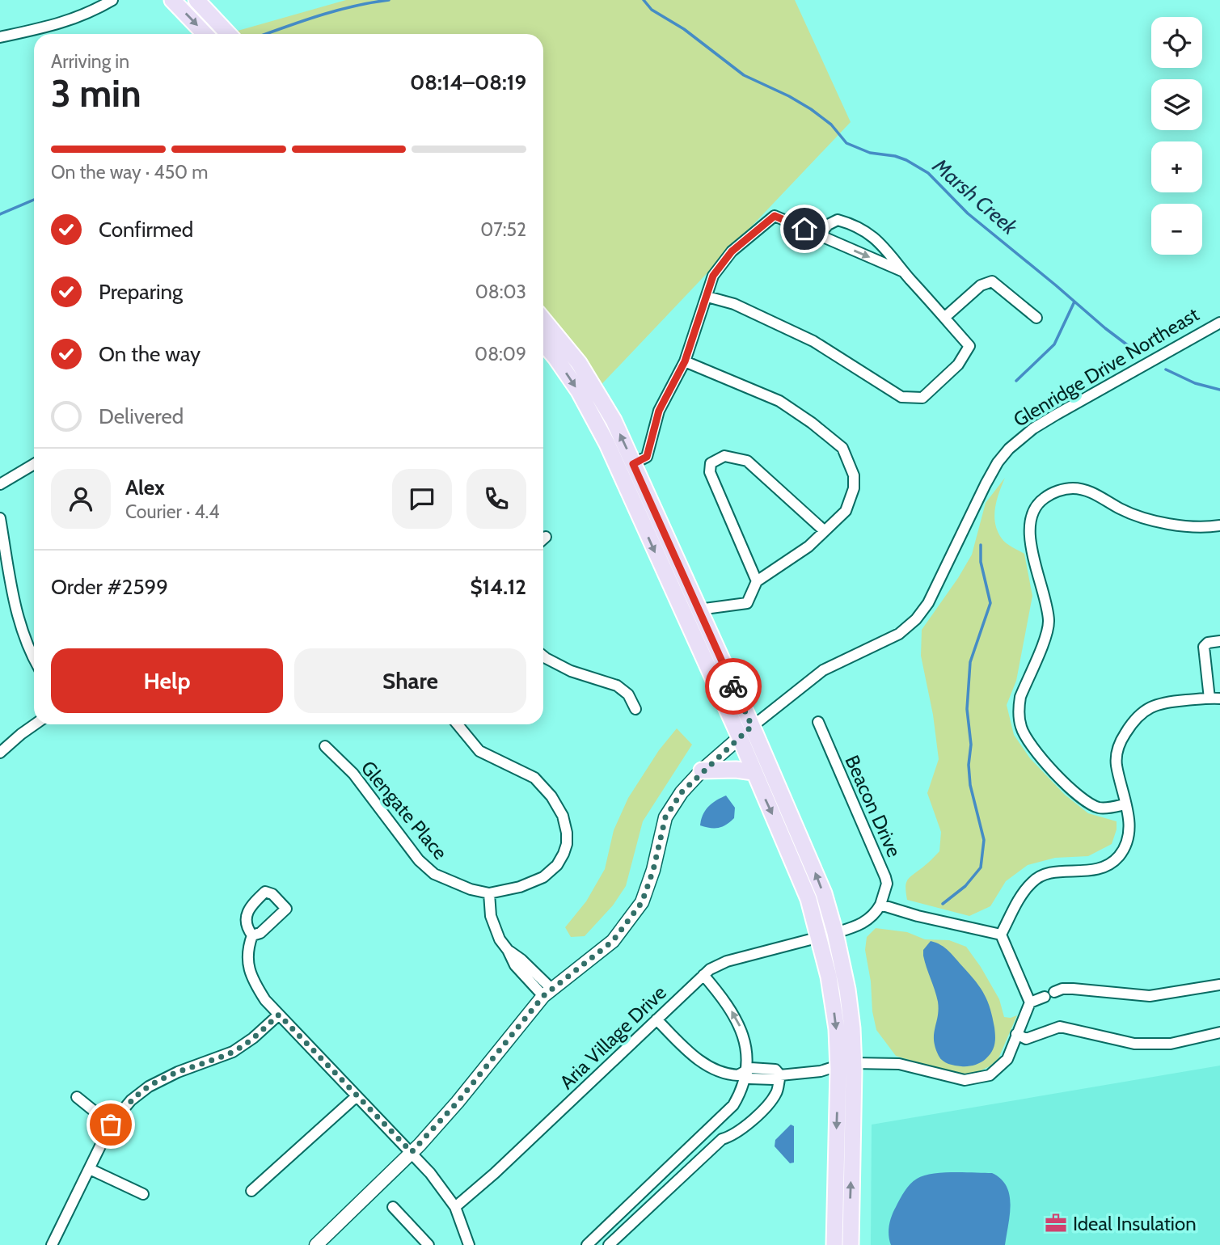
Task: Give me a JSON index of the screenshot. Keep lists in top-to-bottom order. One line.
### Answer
{"streets":{"street":["Glenridge Drive Northeast","Beacon Drive","Glengate Place","Aria Village Drive"]},"crossings":[["Beacon Drive","Aria Village Drive"]],"water":["Marsh Creek"],"places":{"office":["Ideal Insulation"]},"page":{"map_buttons":["+","−"],"heading":["3 min","Arriving in","08:14–08:19"],"panel":["Alex","Courier · 4.4","Order #2599","$14.12"],"bar":"On the way · 450 m","list":[["Confirmed","07:52"],["Preparing","08:03"],["On the way","08:09"],"Delivered"],"buttons":["Help","Share"]}}
